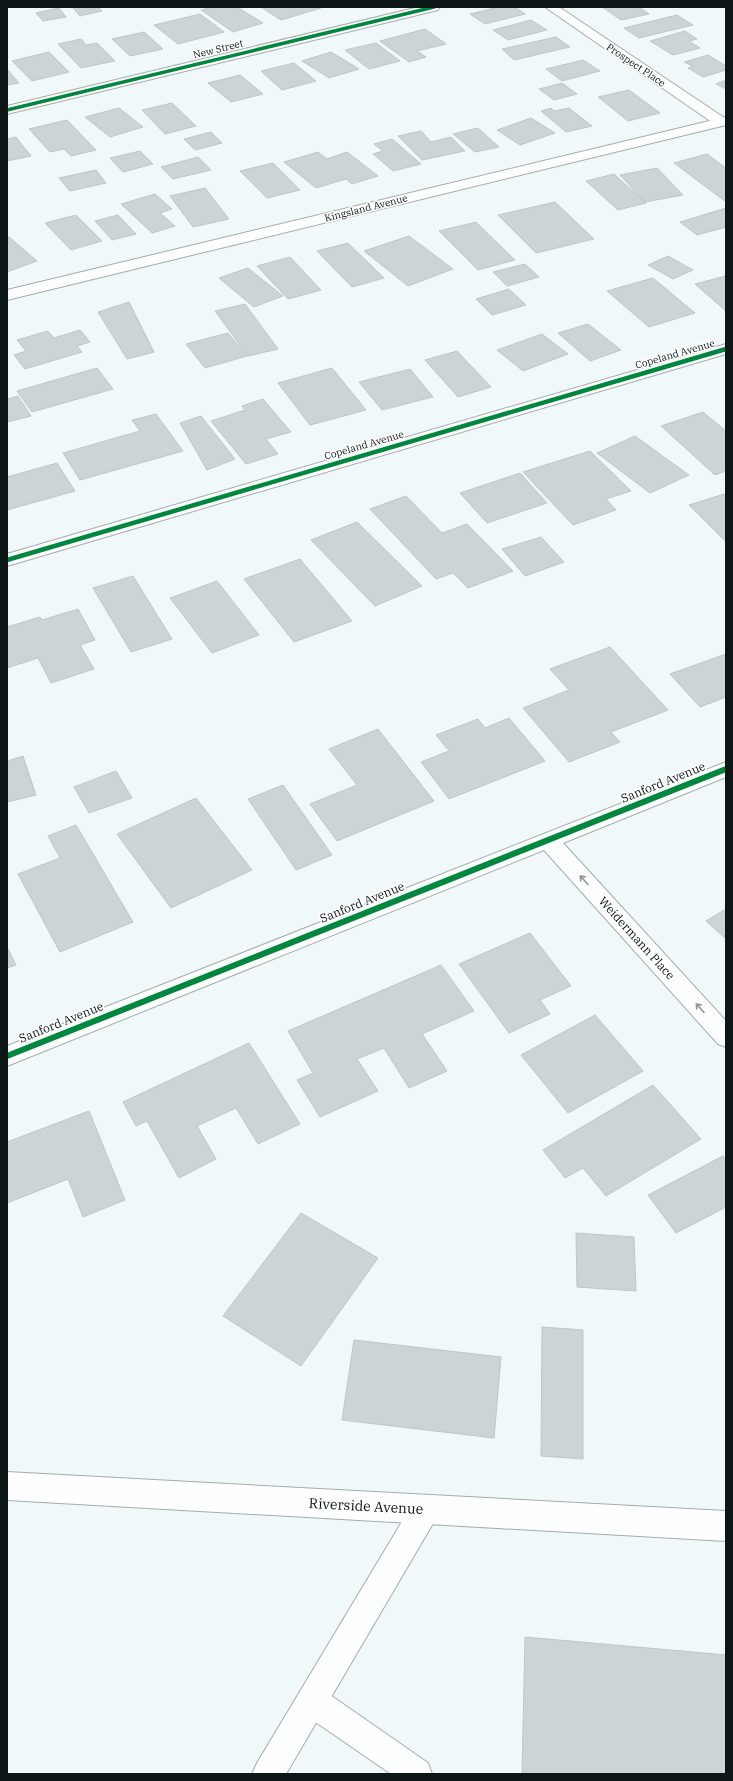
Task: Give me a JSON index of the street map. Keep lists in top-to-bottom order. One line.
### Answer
{"streets":{"street":["New Street","Prospect Place","Kingsland Avenue","Copeland Avenue","Sanford Avenue","Weidermann Place","Riverside Avenue"]},"crossings":[["Prospect Place","Kingsland Avenue"],["Sanford Avenue","Weidermann Place"]],"one_way":["Weidermann Place"]}
